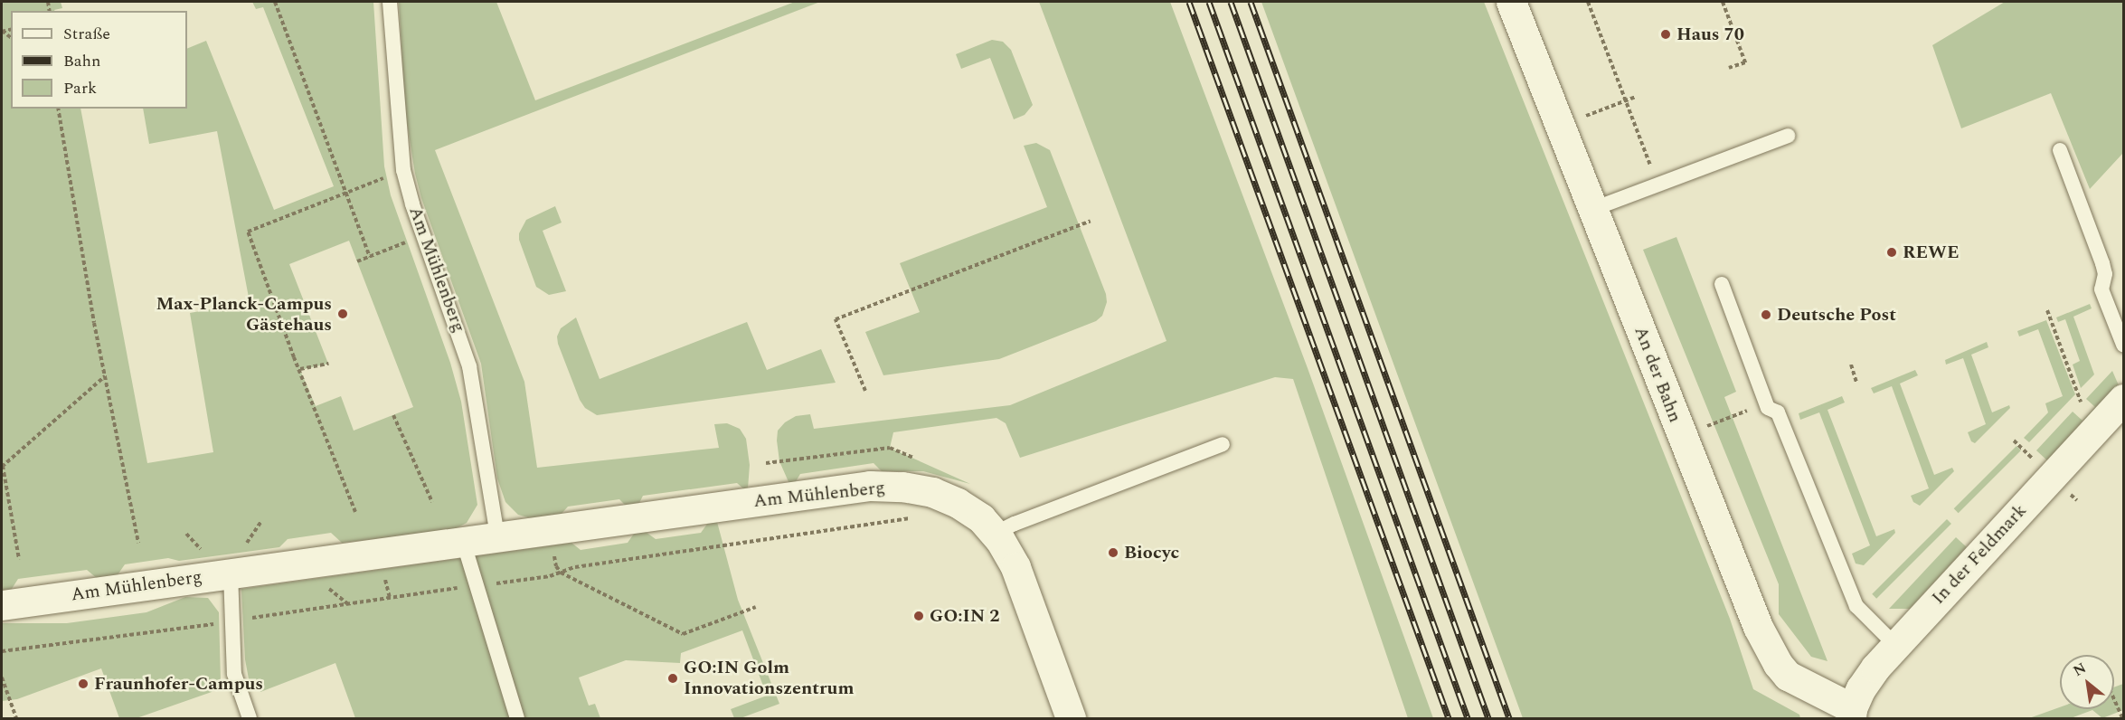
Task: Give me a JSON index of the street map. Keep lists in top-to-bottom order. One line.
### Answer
{"streets":{"street":["Am Mühlenberg","An der Bahn","In der Feldmark"]},"crossings":[["An der Bahn","In der Feldmark"]],"places":["Haus 70","REWE","Max-Planck-Campus Gästehaus","Deutsche Post","Biocyc","GO:IN 2","GO:IN Golm Innovationszentrum","Fraunhofer-Campus"],"legend":["Straße","Bahn","Park"],"north":"top left"}
